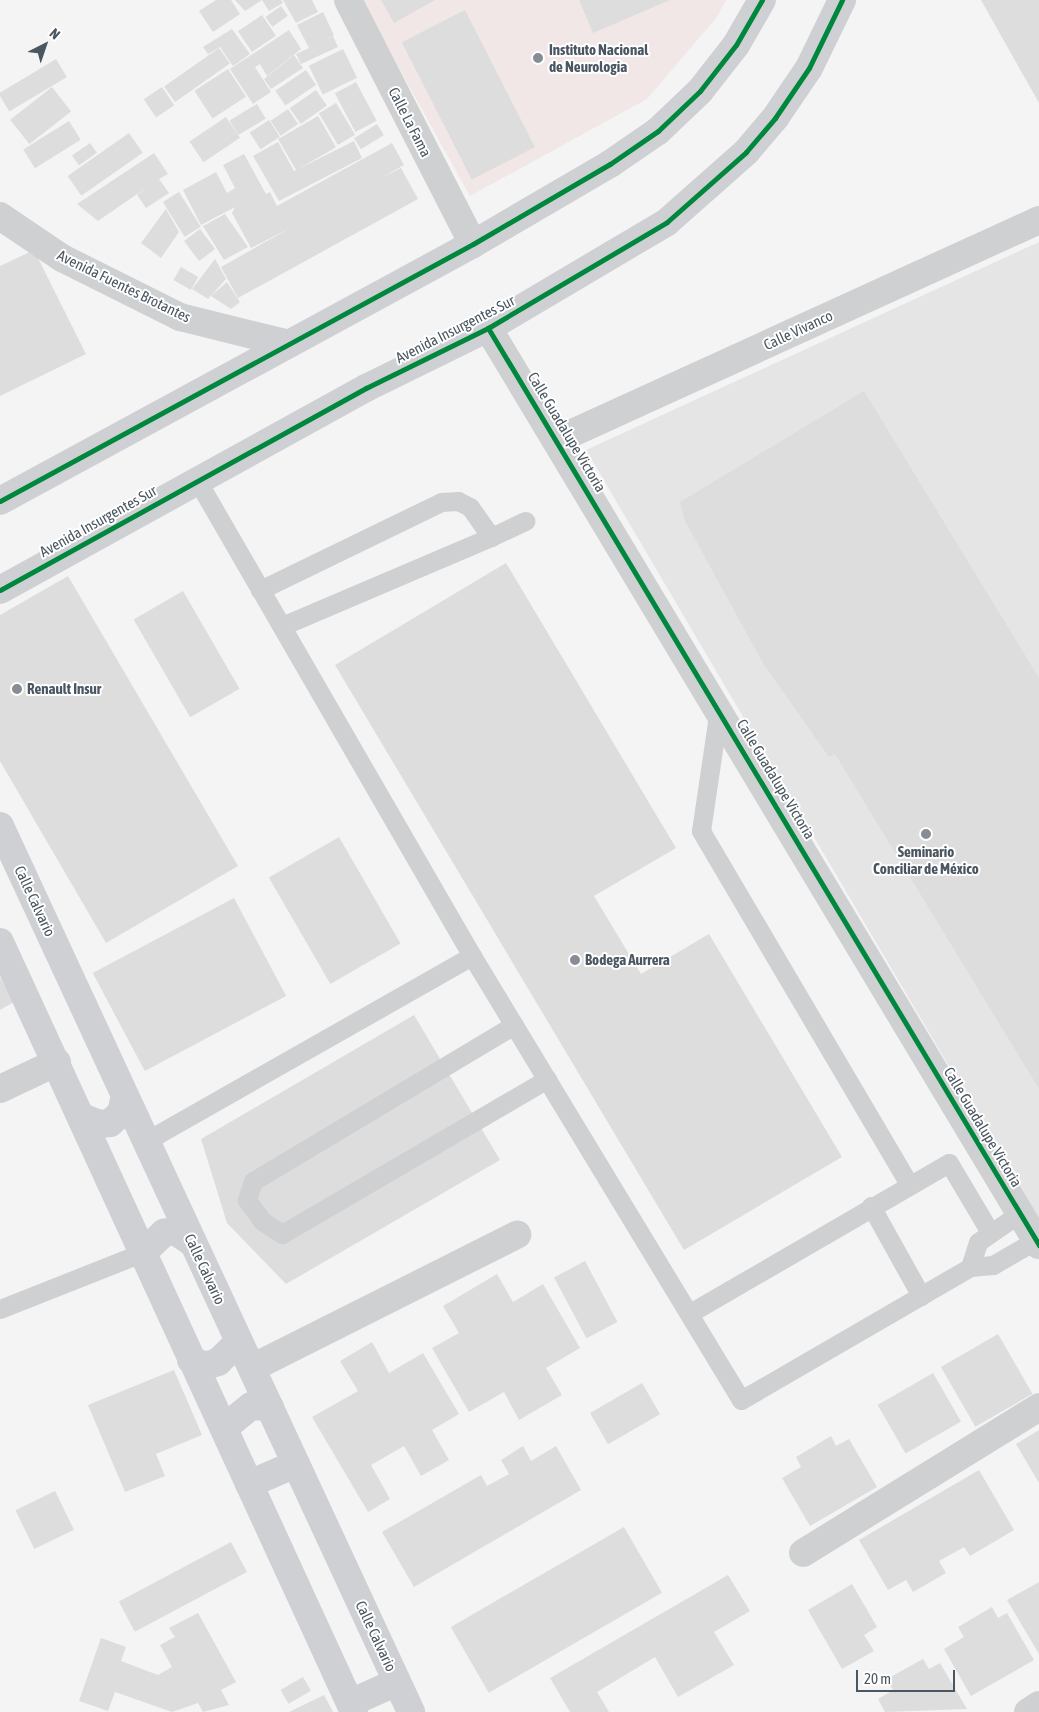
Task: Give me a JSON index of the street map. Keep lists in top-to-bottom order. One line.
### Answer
{"streets":{"street":["Calle La Fama","Avenida Fuentes Brotantes","Avenida Insurgentes Sur","Calle Vivanco","Calle Guadalupe Victoria","Calle Calvario"]},"crossings":[["Avenida Insurgentes Sur","Calle Guadalupe Victoria"],["Calle Vivanco","Calle Guadalupe Victoria"]],"places":["Instituto Nacional de Neurologia","Renault Insur","Seminario Conciliar de México","Bodega Aurrera"],"scale_bar":"20 m","north":"top right"}
